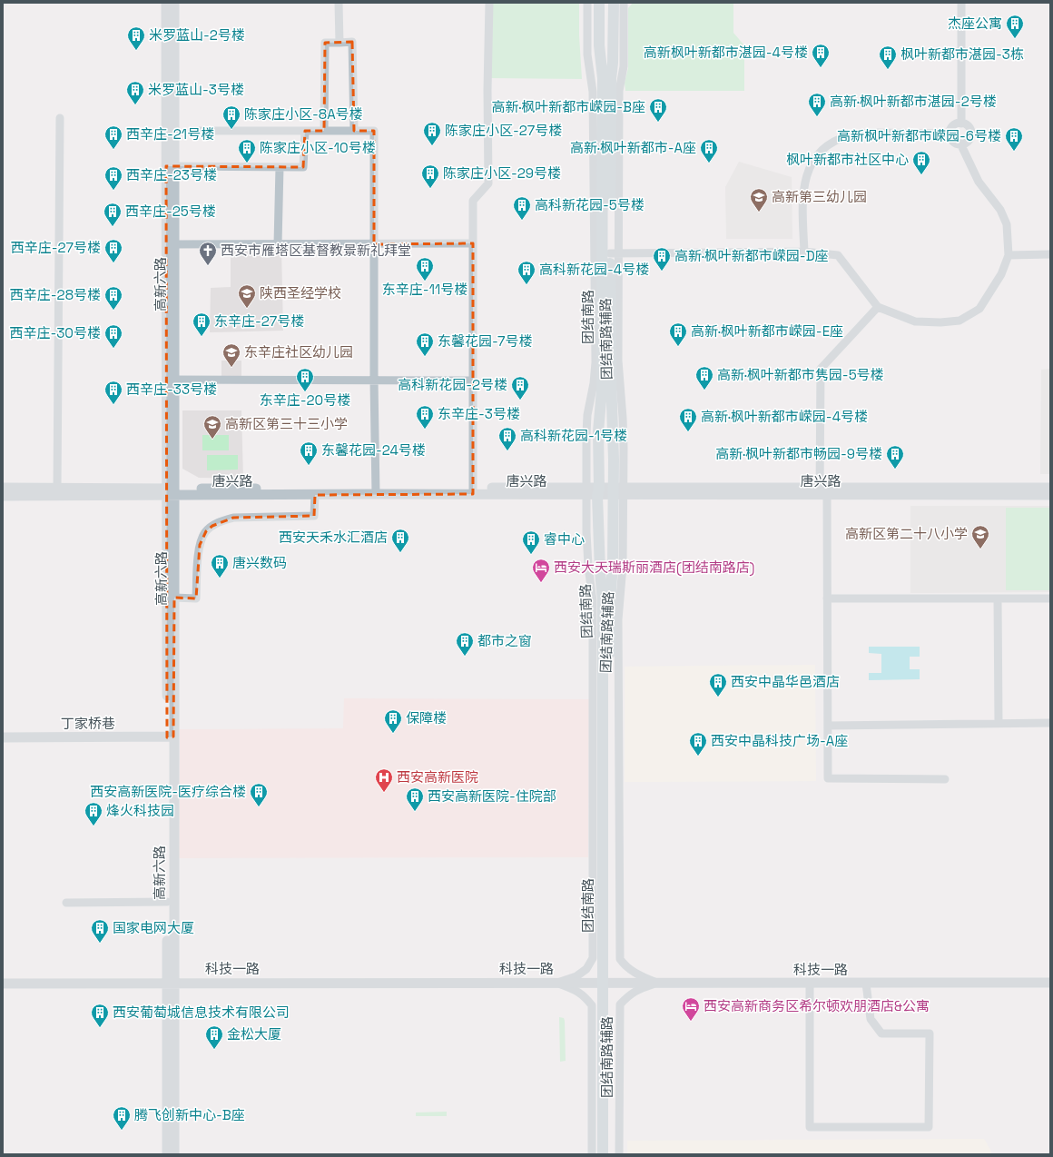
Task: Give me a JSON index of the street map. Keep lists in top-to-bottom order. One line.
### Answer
{"streets":{"main road":["团结南路"],"street":["高新六路","团结南路辅路","唐兴路","丁家桥巷","科技一路"]},"crossings":[["高新六路","唐兴路"],["高新六路","丁家桥巷"],["高新六路","科技一路"],["团结南路","团结南路辅路"],["团结南路","唐兴路"],["团结南路","科技一路"],["团结南路辅路","唐兴路"],["团结南路辅路","科技一路"]],"places":{"building":["杰座公寓","米罗蓝山-2号楼","高新枫叶新都市湛园-4号楼","枫叶新都市湛园-3栋","米罗蓝山-3号楼","高新·枫叶新都市湛园-2号楼","高新·枫叶新都市嵘园-B座","陈家庄小区-8A号楼","陈家庄小区-27号楼","西辛庄-21号楼","高新枫叶新都市嵘园-6号楼","陈家庄小区-10号楼","高新·枫叶新都市-A座","枫叶新都市社区中心","陈家庄小区-29号楼","西辛庄-23号楼","高科新花园-5号楼","西辛庄-25号楼","西辛庄-27号楼","高新·枫叶新都市嵘园-D座","东辛庄-11号楼","高科新花园-4号楼","西辛庄-28号楼","东辛庄-27号楼","高新·枫叶新都市嵘园-E座","西辛庄-30号楼","东馨花园-7号楼","高新·枫叶新都市隽园-5号楼","东辛庄-20号楼","高科新花园-2号楼","西辛庄-33号楼","东辛庄-3号楼","高新·枫叶新都市嵘园-4号楼","高科新花园-1号楼","东馨花园-24号楼","高新·枫叶新都市畅园-9号楼","西安天禾水汇酒店","睿中心","唐兴数码","都市之窗","西安中晶华邑酒店","保障楼","西安中晶科技广场-A座","西安高新医院-医疗综合楼","西安高新医院-住院部","烽火科技园","国家电网大厦","西安葡萄城信息技术有限公司","金松大厦","腾飞创新中心-B座"],"school or university":["高新第三幼儿园","陕西圣经学校","东辛庄社区幼儿园","高新区第三十三小学","高新区第二十八小学"],"church":["西安市雁塔区基督教景新礼拜堂"],"hotel":["西安大天瑞斯丽酒店(团结南路店)","西安高新商务区希尔顿欢朋酒店&公寓"],"hospital":["西安高新医院"]}}
